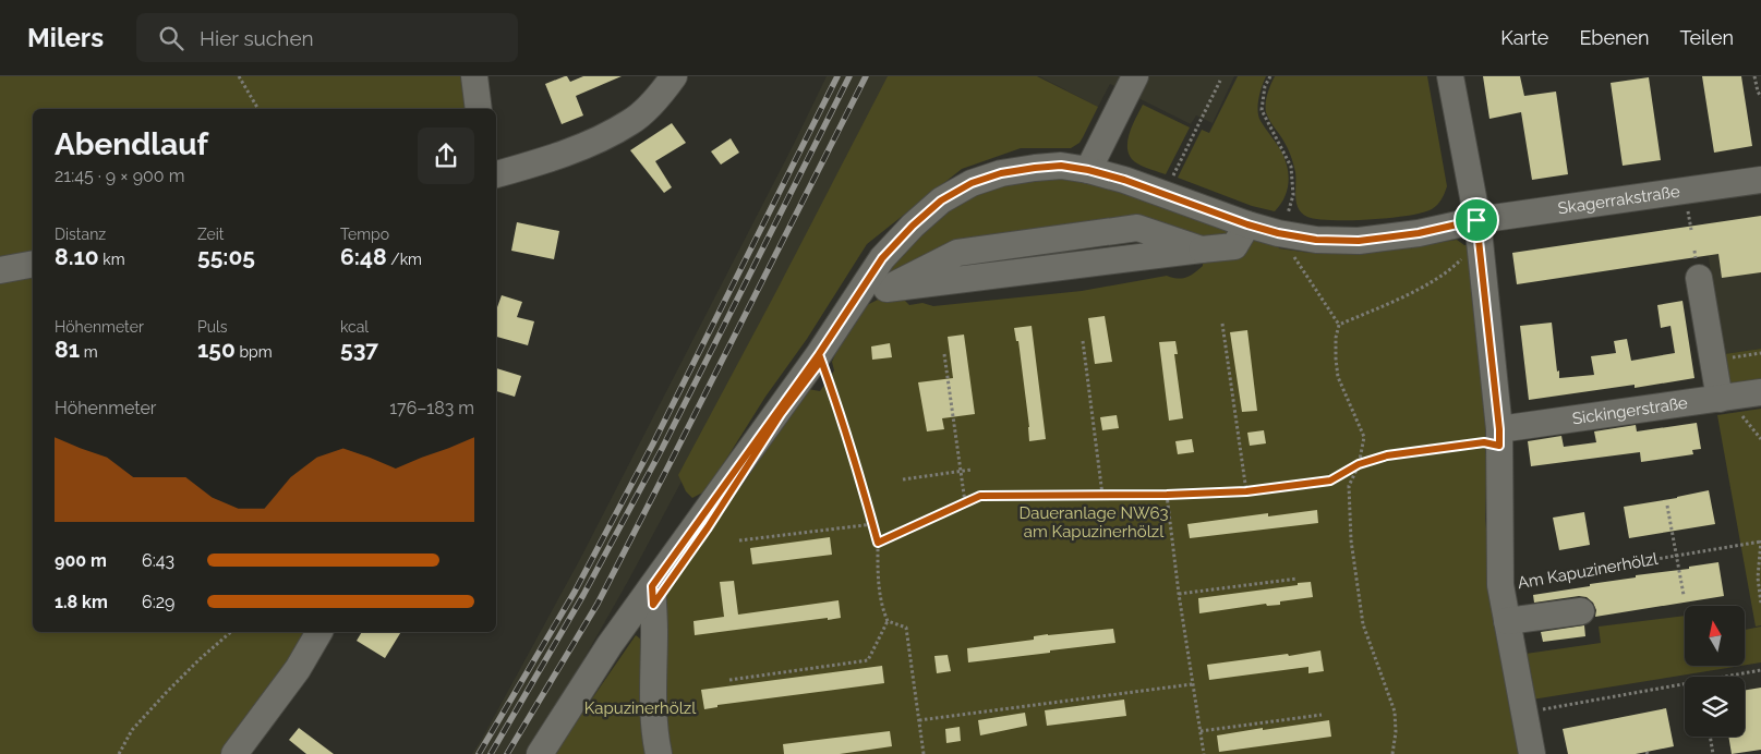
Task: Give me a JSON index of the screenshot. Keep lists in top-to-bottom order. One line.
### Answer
{"streets":{"street":["Skagerrakstraße","Sickingerstraße","Am Kapuzinerhölzl"]},"crossings":[["Skagerrakstraße","Am Kapuzinerhölzl"],["Sickingerstraße","Am Kapuzinerhölzl"]],"parks":["Daueranlage NW63 am Kapuzinerhölzl","Kapuzinerhölzl"],"north":"top","page":{"header":"Milers","search":"Hier suchen","nav":["Karte","Ebenen","Teilen"],"heading":["Abendlauf","21:45 · 9 × 900 m"],"stats":[["Distanz","8.10 km"],["Zeit","55:05"],["Tempo","6:48 /km"],["Höhenmeter","81 m"],["Puls","150 bpm"],["kcal","537"]],"chart":["Höhenmeter","176–183 m"],"list":[{"name":"900 m","note":"6:43"},{"name":"1.8 km","note":"6:29"}]}}
